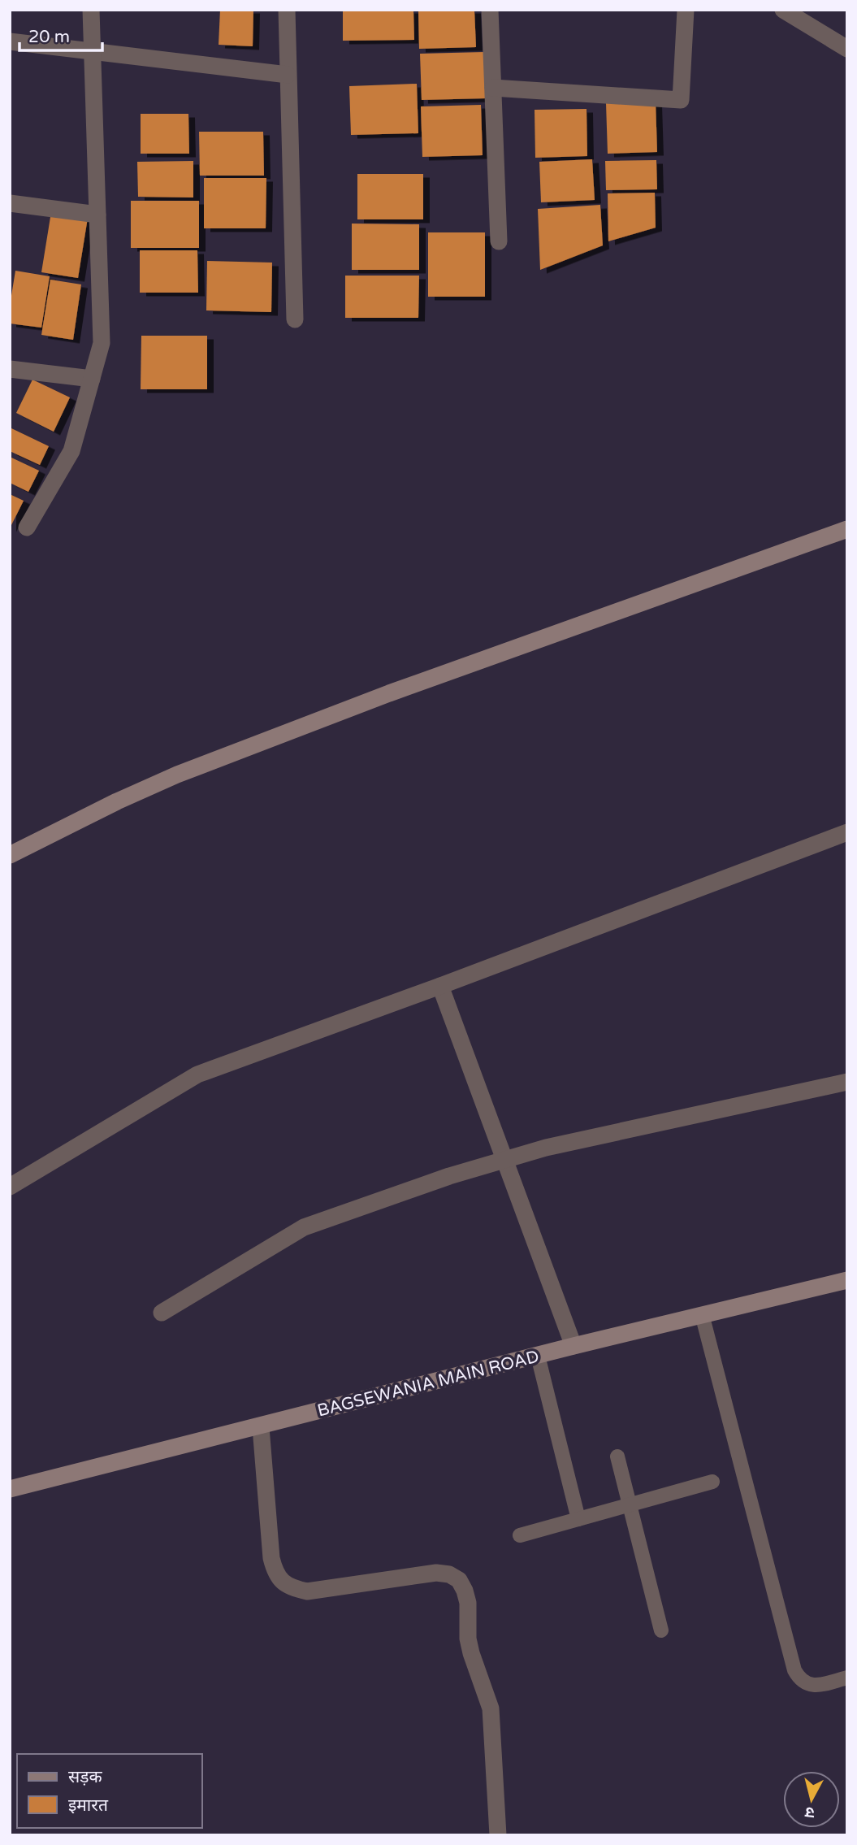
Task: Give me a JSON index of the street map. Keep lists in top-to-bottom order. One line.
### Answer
{"streets":{"street":["BAGSEWANIA MAIN ROAD"]},"legend":["सड़क","इमारत"],"scale_bar":"20 m","north":"bottom"}
